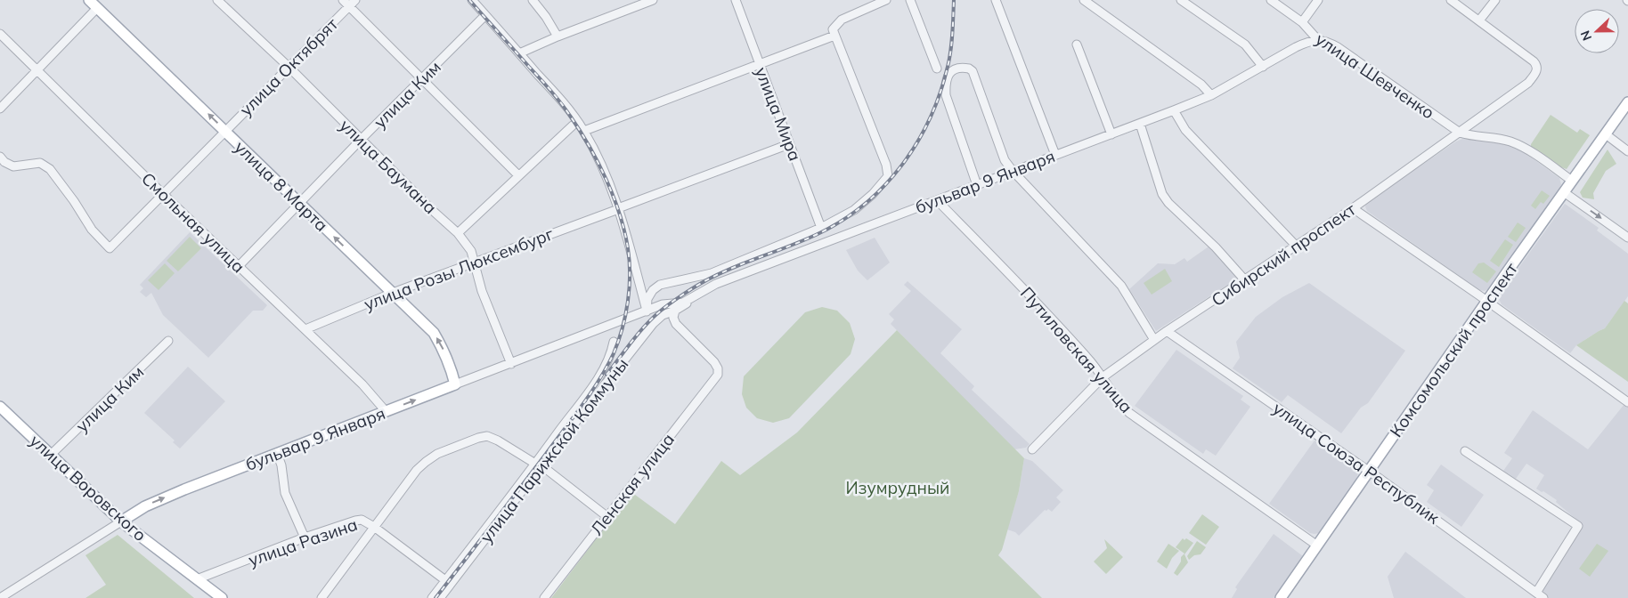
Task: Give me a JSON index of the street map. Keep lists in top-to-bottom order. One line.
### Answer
{"streets":{"main road":["бульвар 9 Января","улица 8 Марта","Комсомольский проспект","улица Воровского"],"street":["улица Октябрят","улица Шевченко","улица Ким","улица Мира","улица Баумана","Смольная улица","Сибирский проспект","улица Розы Люксембург","Путиловская улица","улица Парижской Коммуны","улица Союза Республик","Ленская улица","улица Разина"]},"crossings":[["улица Октябрят","улица Баумана"],["улица Октябрят","улица 8 Марта"],["улица Октябрят","Смольная улица"],["улица Шевченко","бульвар 9 Января"],["улица Шевченко","Сибирский проспект"],["улица Ким","улица Баумана"],["улица Ким","улица 8 Марта"],["улица Ким","Смольная улица"],["улица Ким","улица Воровского"],["улица Мира","улица Розы Люксембург"],["улица Баумана","бульвар 9 Января"],["улица Баумана","улица Розы Люксембург"],["бульвар 9 Января","улица 8 Марта"],["бульвар 9 Января","Смольная улица"],["бульвар 9 Января","Путиловская улица"],["бульвар 9 Января","улица Парижской Коммуны"],["бульвар 9 Января","улица Воровского"],["улица 8 Марта","улица Розы Люксембург"],["Смольная улица","улица Розы Люксембург"],["Сибирский проспект","Путиловская улица"],["Сибирский проспект","улица Союза Республик"],["Путиловская улица","Комсомольский проспект"],["Комсомольский проспект","улица Союза Республик"],["улица Парижской Коммуны","Ленская улица"],["улица Парижской Коммуны","улица Разина"],["улица Воровского","улица Разина"]],"one_way":["улица 8 Марта"],"parks":["Изумрудный"],"north":"left"}
